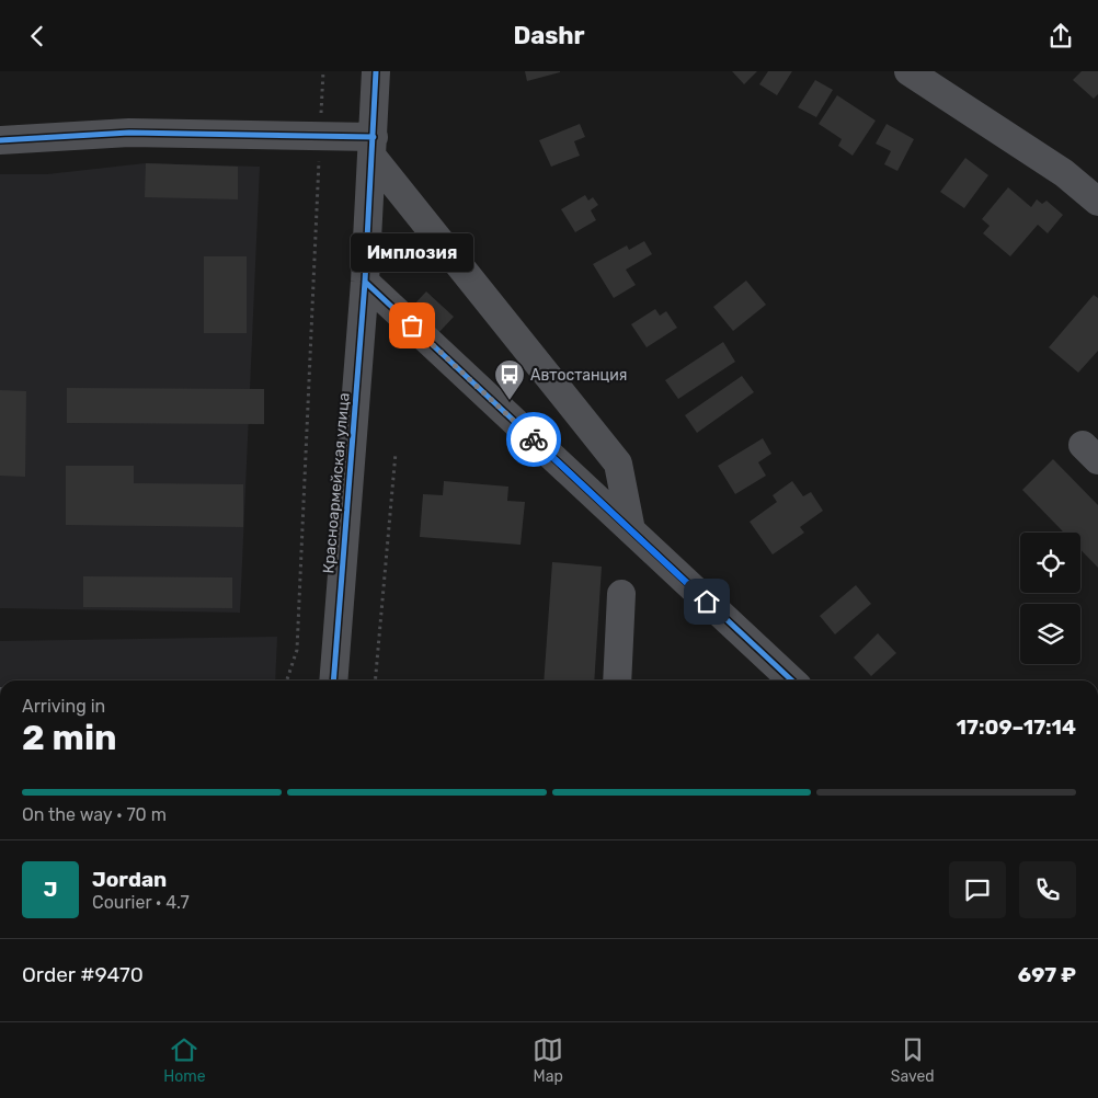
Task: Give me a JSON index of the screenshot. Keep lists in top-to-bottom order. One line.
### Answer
{"streets":{"street":["Красноармейская улица"]},"places":{"other":["Имплозия"],"bus stop":["Автостанция"]},"page":{"header":"Dashr","bubble":"Имплозия","heading":["2 min","Arriving in","17:09–17:14"],"panel":["Jordan","Courier · 4.7","Order #9470","697 ₽"],"bar":"On the way · 70 m","round":"J","tabs":["Home","Map","Saved"]}}
